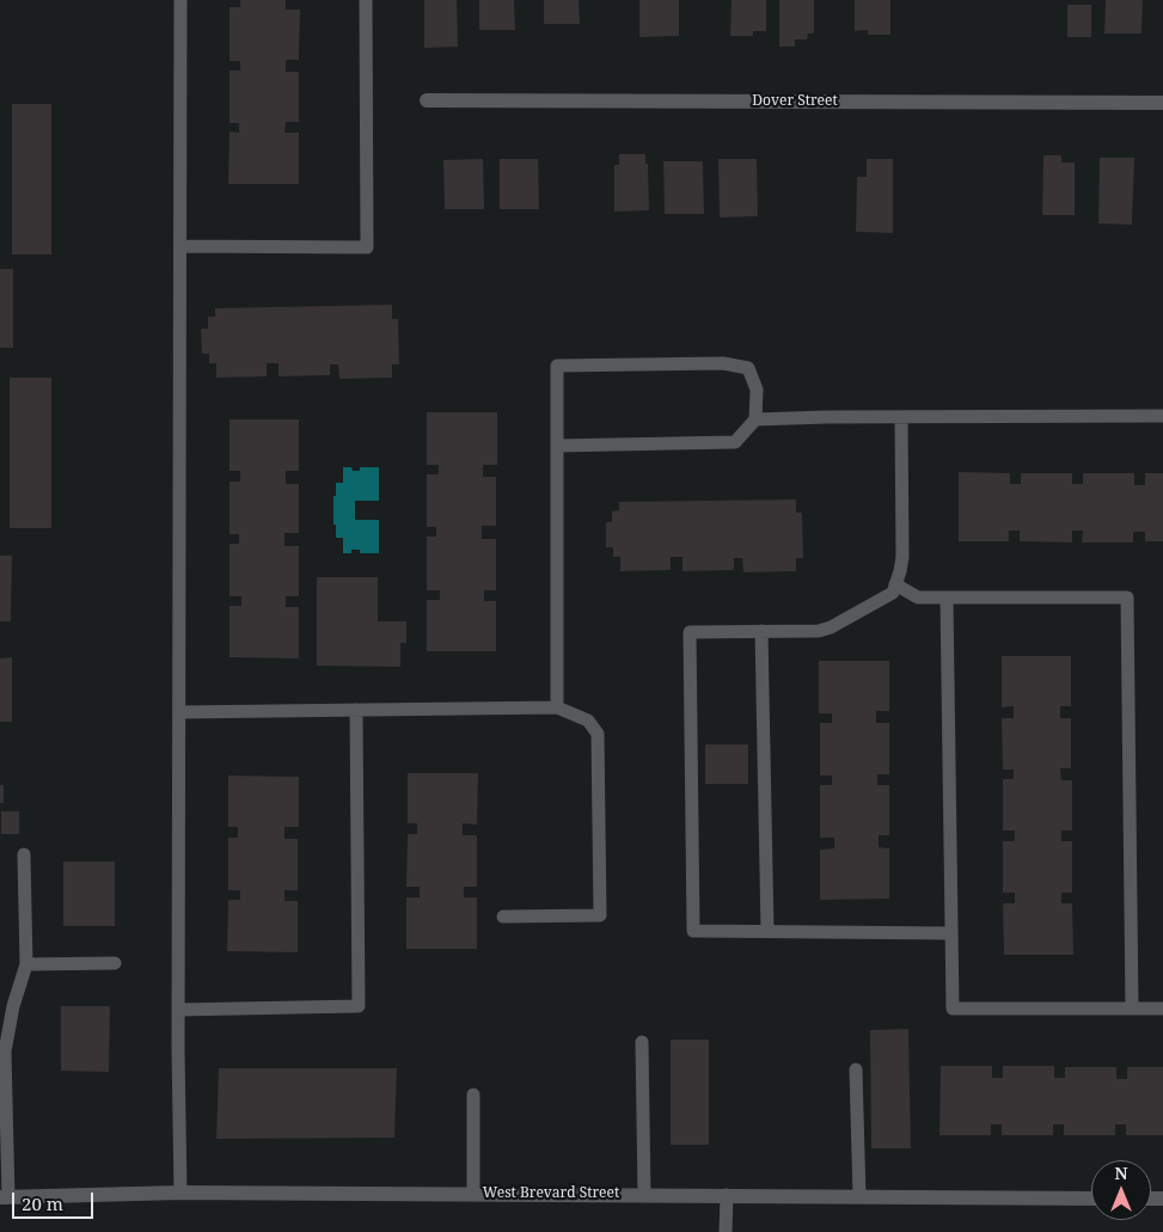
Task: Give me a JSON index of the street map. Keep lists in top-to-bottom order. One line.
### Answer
{"streets":{"street":["Dover Street","West Brevard Street"]},"scale_bar":"20 m","north":"top"}
